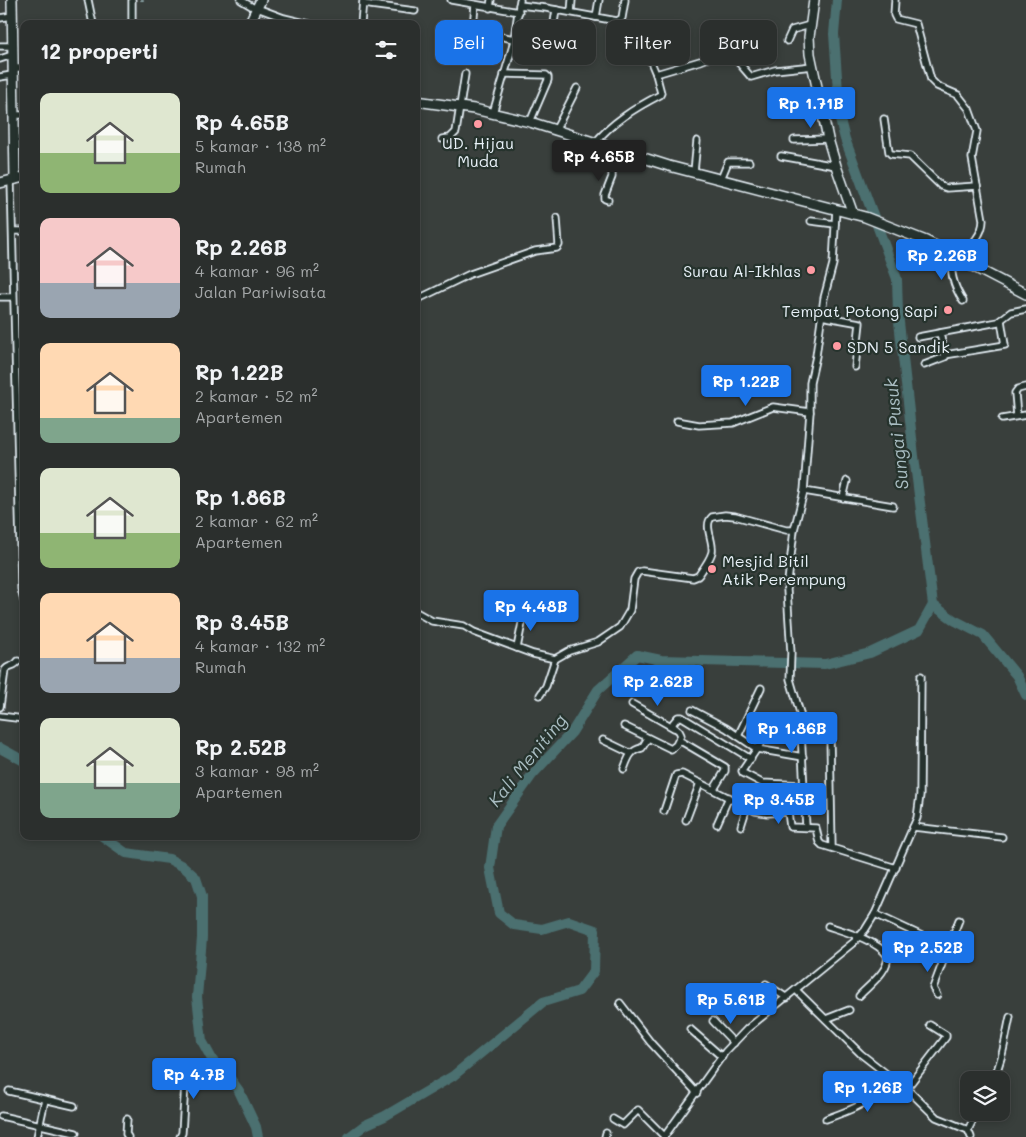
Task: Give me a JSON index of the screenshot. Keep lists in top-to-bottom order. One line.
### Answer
{"water":["Sungai Pusuk","Kali Meniting"],"places":["UD. Hijau Muda","Surau Al-Ikhlas","Tempat Potong Sapi","SDN 5 Sandik","Mesjid Bitil Atik Perempung"],"page":{"chip":["Beli","Sewa","Filter","Baru"],"heading":"12 properti","list":[{"name":"Rp 4.65B","note":"5 kamar · 138 m² · Rumah"},{"name":"Rp 2.26B","note":"4 kamar · 96 m² · Jalan Pariwisata"},{"name":"Rp 1.22B","note":"2 kamar · 52 m² · Apartemen"},{"name":"Rp 1.86B","note":"2 kamar · 62 m² · Apartemen"},{"name":"Rp 3.45B","note":"4 kamar · 132 m² · Rumah"},{"name":"Rp 2.52B","note":"3 kamar · 98 m² · Apartemen"}],"price":["Rp 1.71B","Rp 4.65B","Rp 2.26B","Rp 1.22B","Rp 4.48B","Rp 2.62B","Rp 1.86B","Rp 3.45B","Rp 2.52B","Rp 5.61B","Rp 4.7B","Rp 1.26B"]}}
